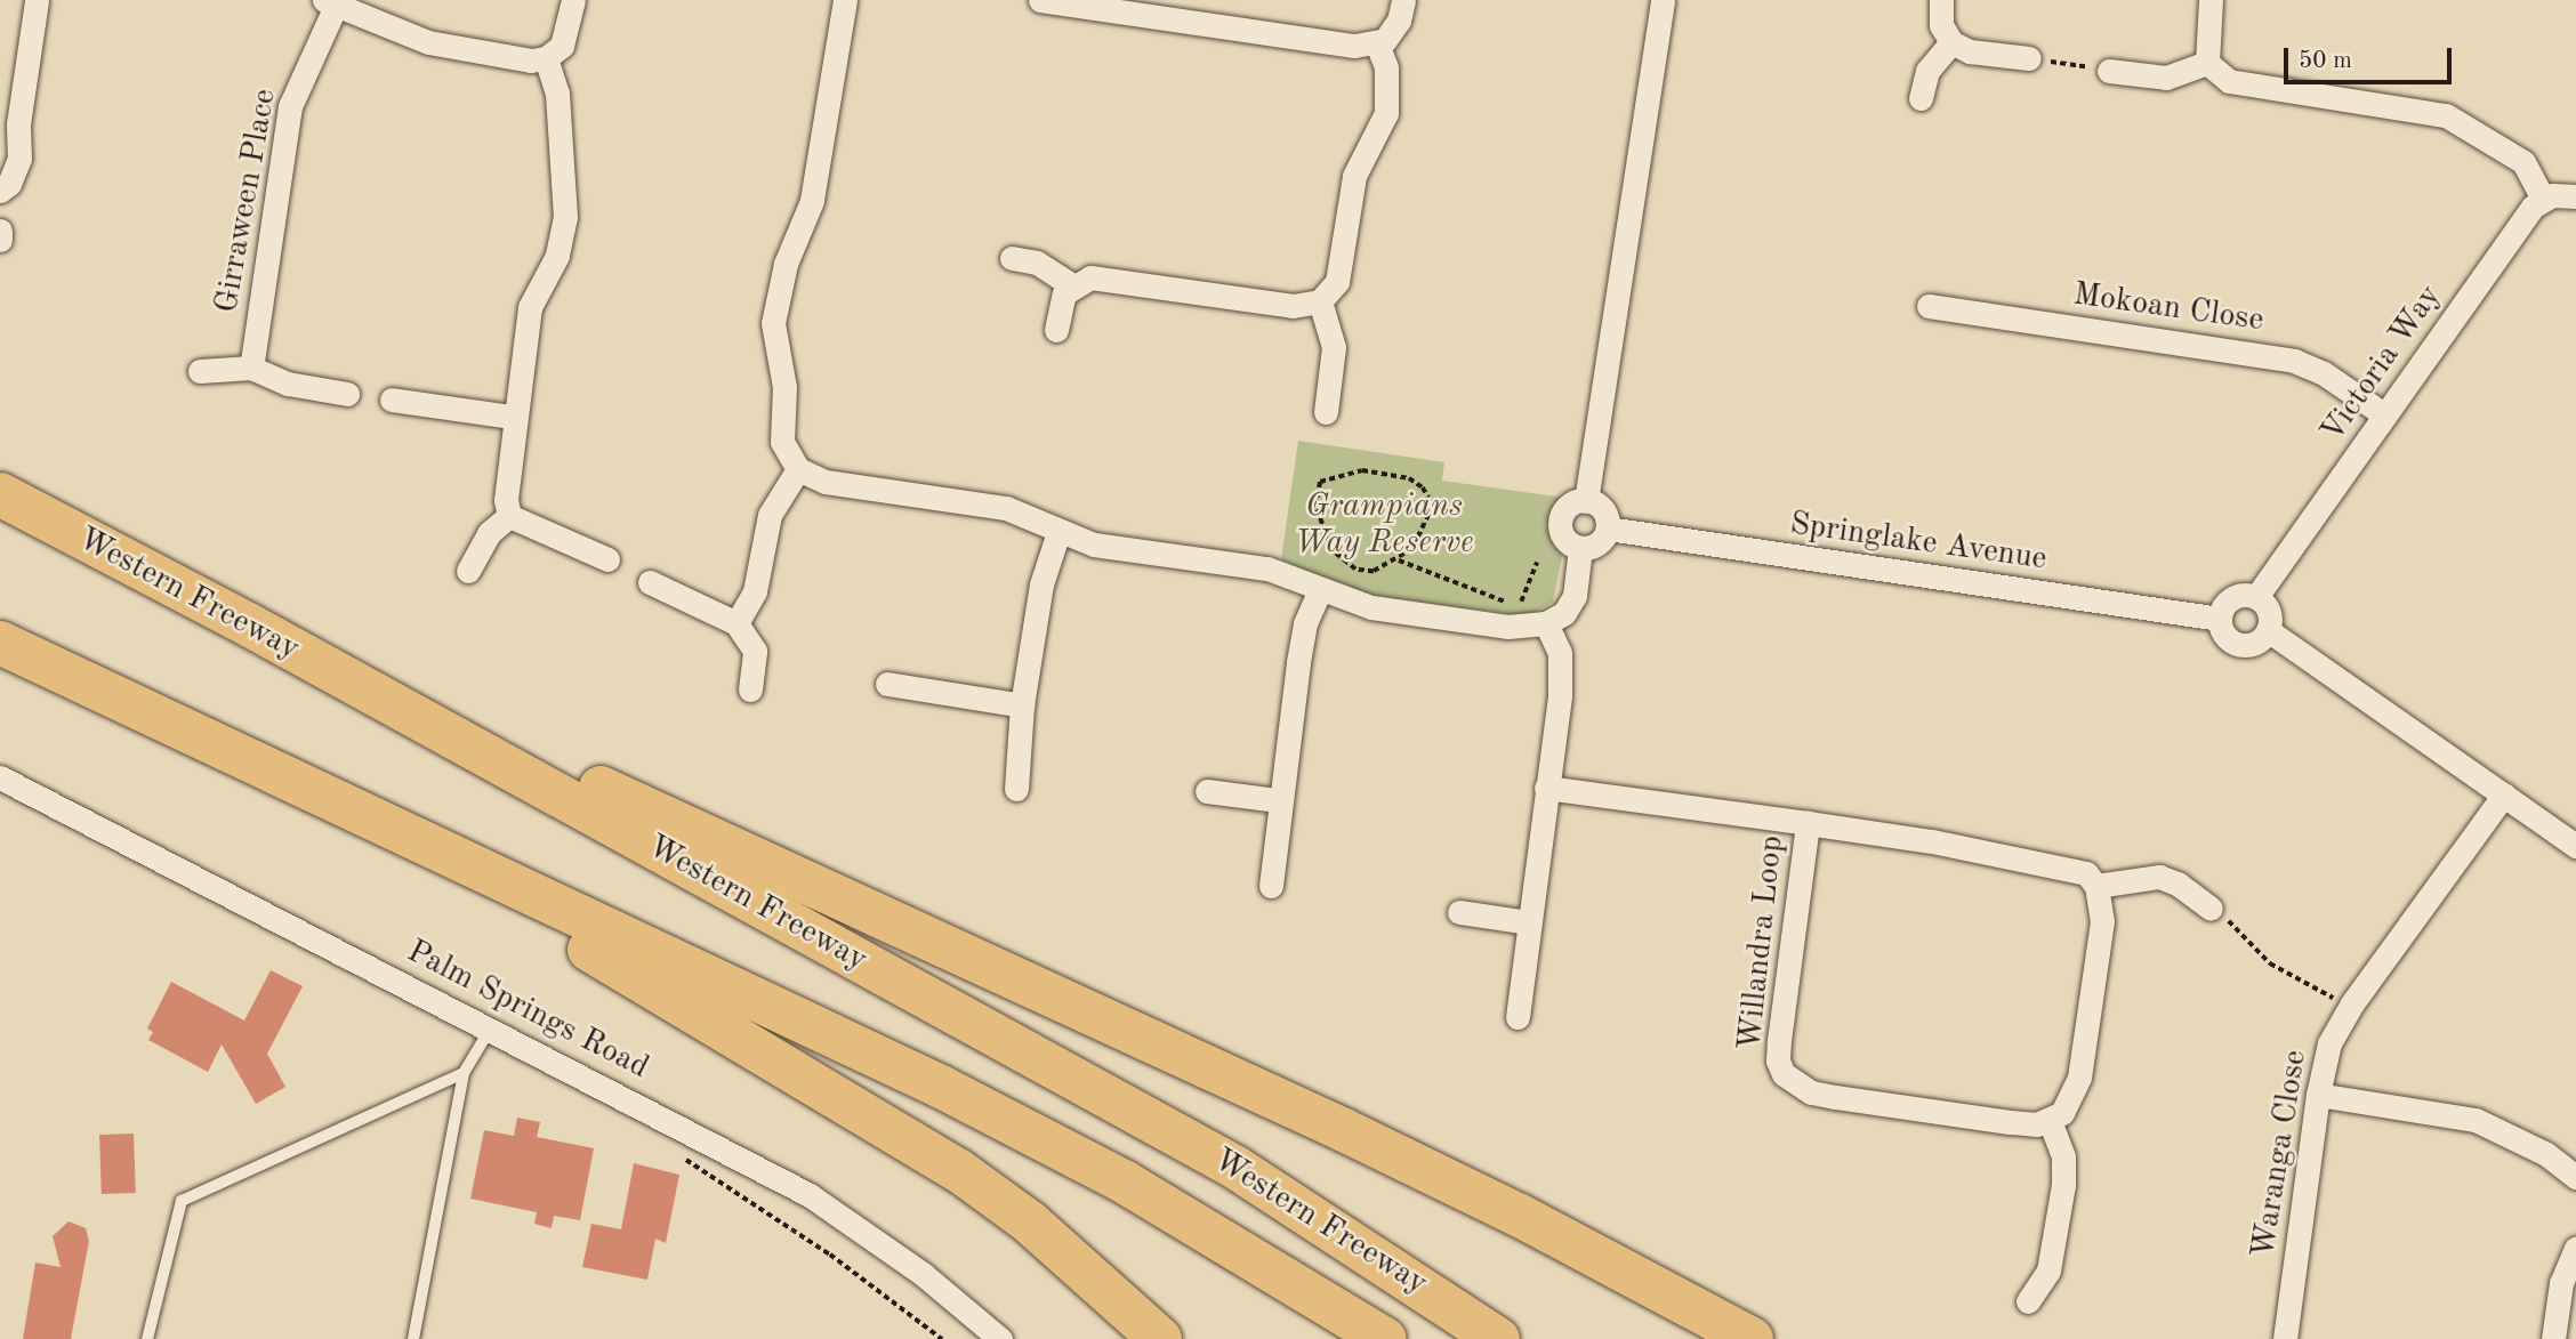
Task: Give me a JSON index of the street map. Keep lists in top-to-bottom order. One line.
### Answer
{"streets":{"highway":["Western Freeway"],"street":["Girraween Place","Mokoan Close","Victoria Way","Springlake Avenue","Willandra Loop","Palm Springs Road","Waranga Close"]},"crossings":[["Mokoan Close","Victoria Way"],["Victoria Way","Springlake Avenue"]],"parks":["Grampians Way Reserve"],"scale_bar":"50 m"}
